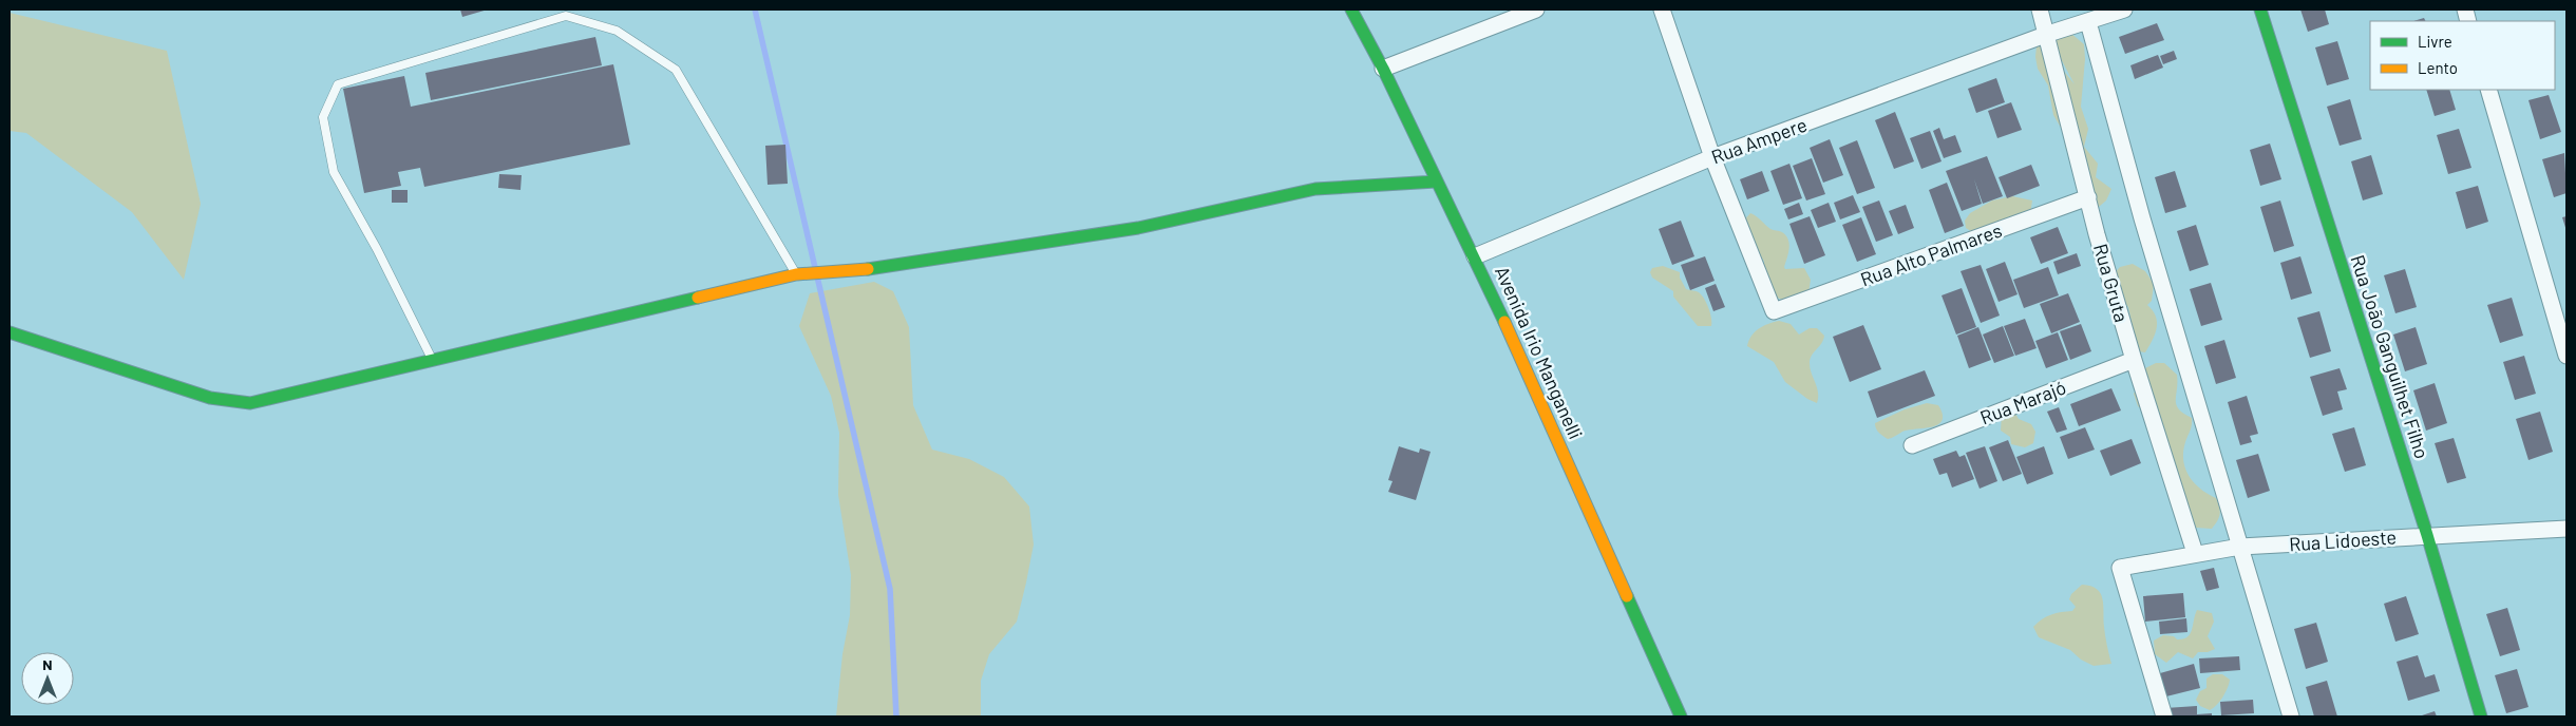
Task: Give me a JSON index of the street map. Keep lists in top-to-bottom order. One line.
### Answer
{"streets":{"street":["Rua Ampere","Rua Alto Palmares","Rua Gruta","Avenida Irio Manganelli","Rua João Ganguilhet Filho","Rua Marajó","Rua Lidoeste"]},"crossings":[["Rua Ampere","Rua Alto Palmares"],["Rua Ampere","Rua Gruta"],["Rua Ampere","Avenida Irio Manganelli"],["Rua Alto Palmares","Rua Gruta"],["Rua Gruta","Rua Marajó"],["Rua Gruta","Rua Lidoeste"],["Rua João Ganguilhet Filho","Rua Lidoeste"]],"legend":["Livre","Lento"],"north":"top"}
